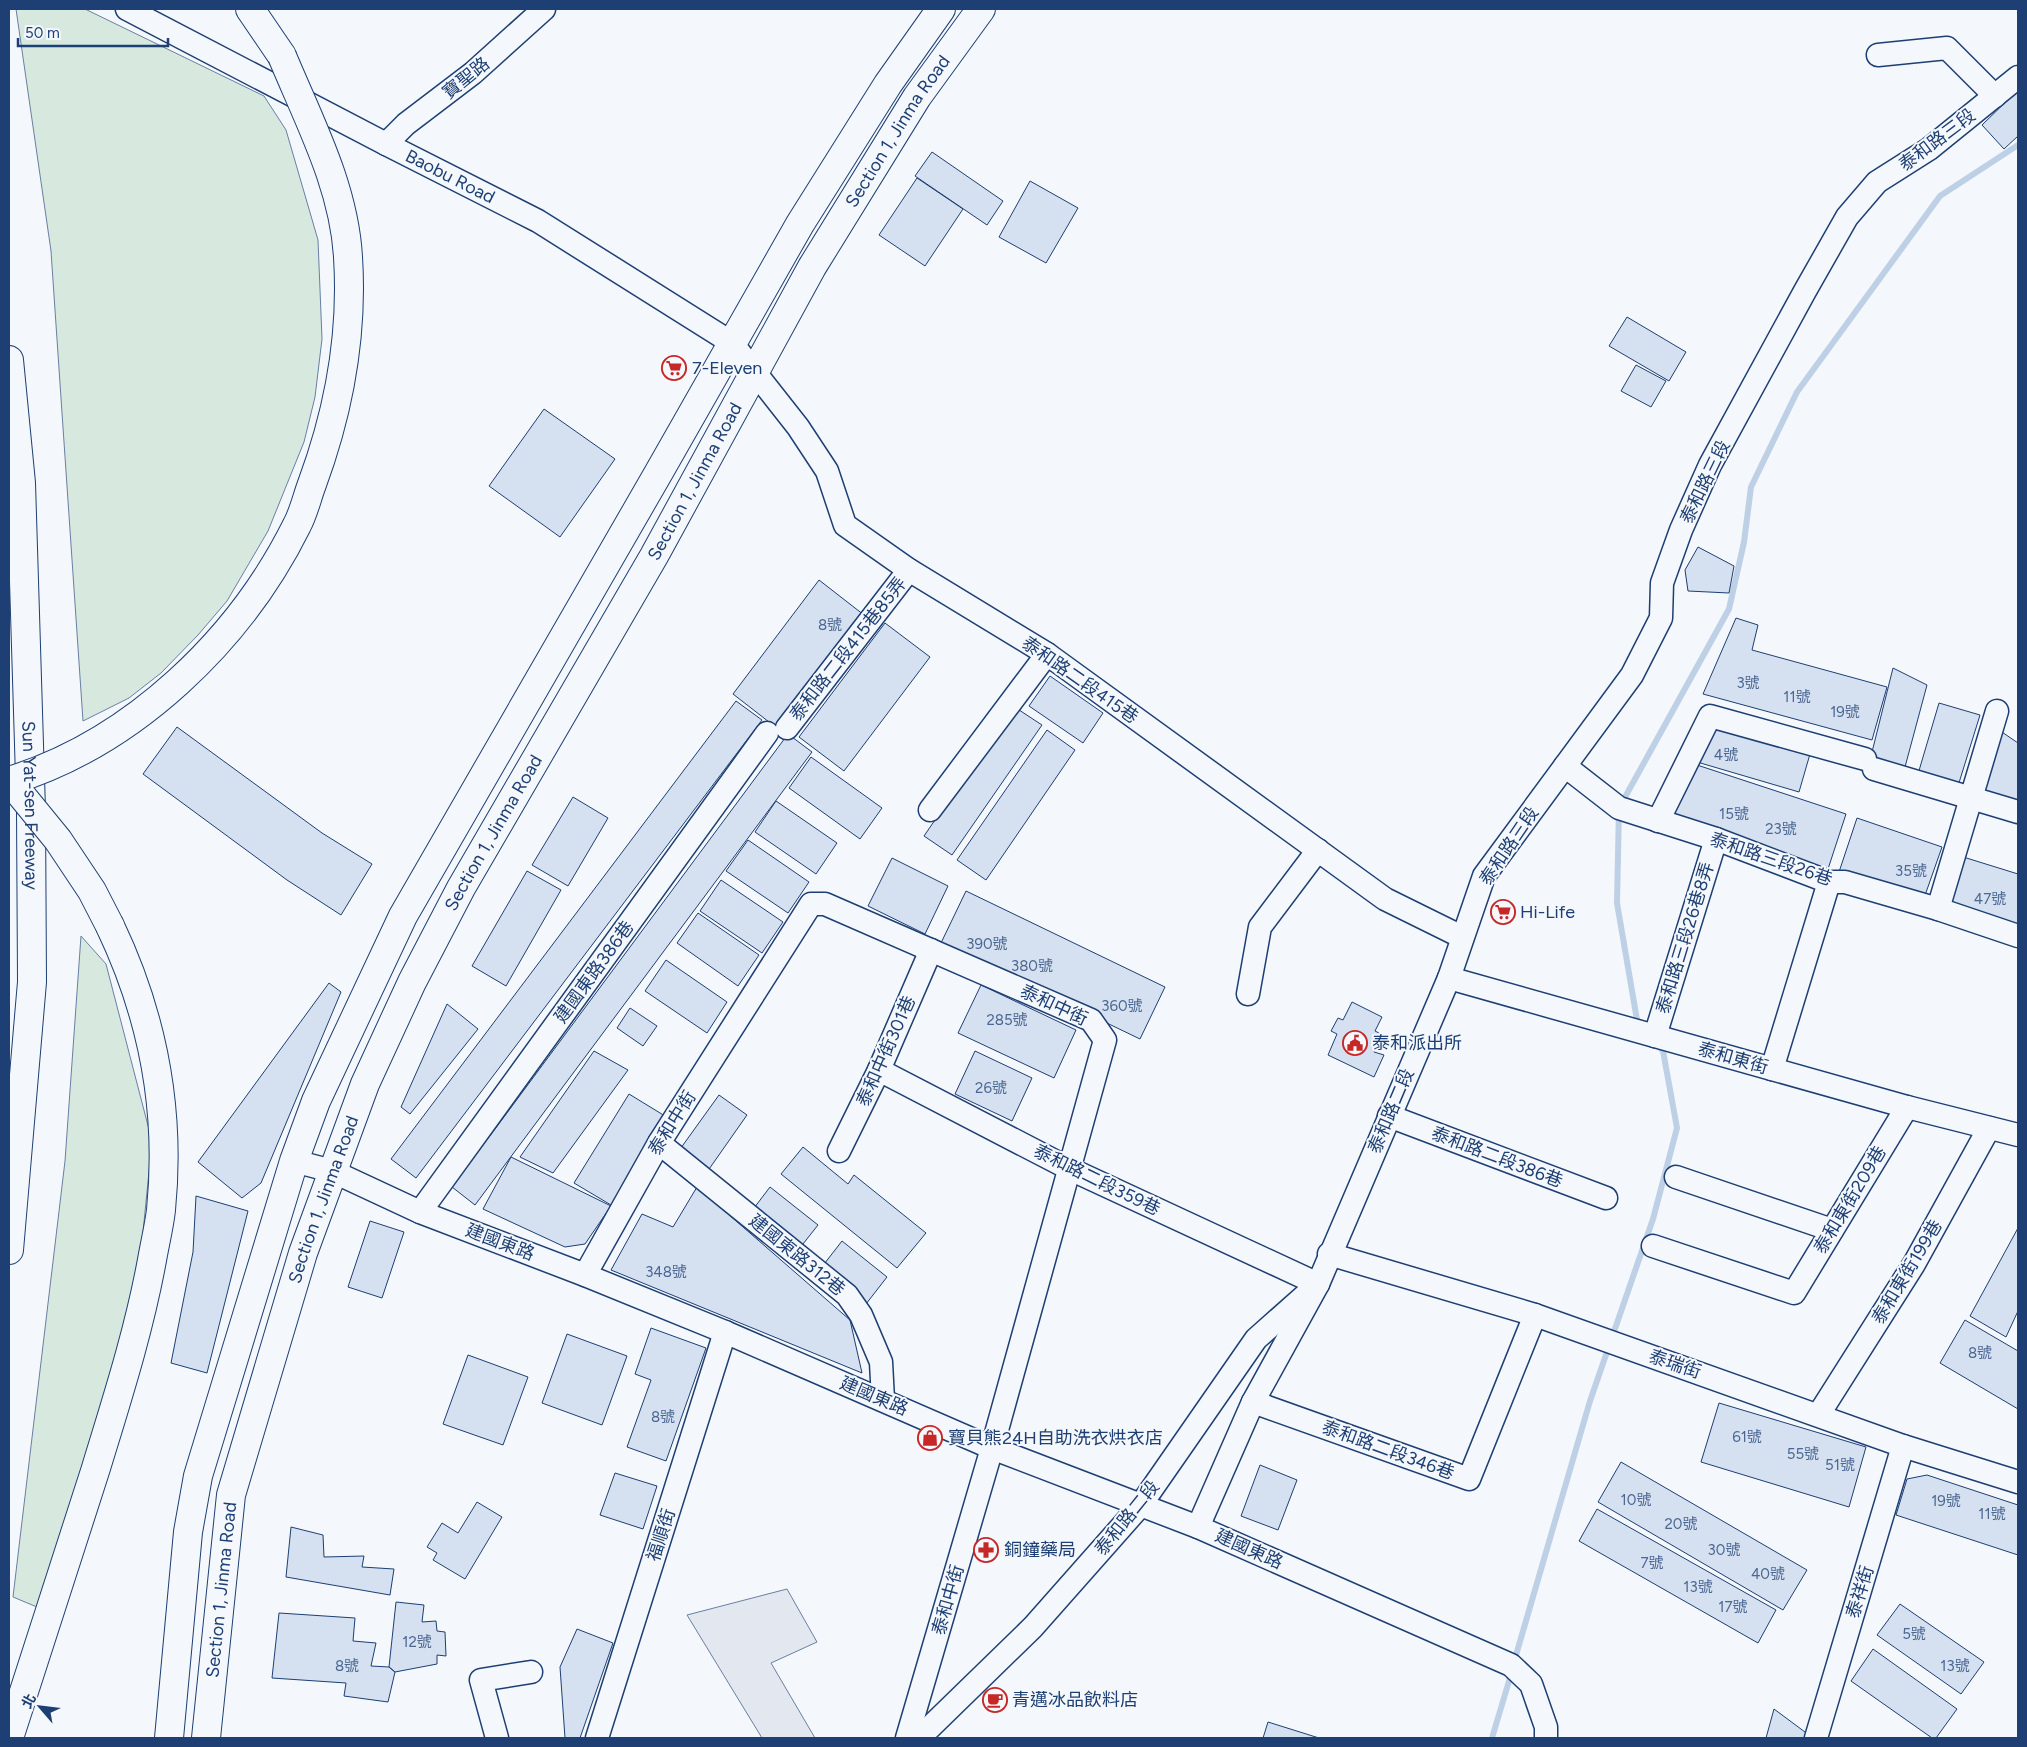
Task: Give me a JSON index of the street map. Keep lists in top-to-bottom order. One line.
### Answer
{"streets":{"main road":["Section 1, Jinma Road","Sun Yat-sen Freeway"],"street":["寶聖路","泰和路三段","Baobu Road","泰和路二段415巷85弄","泰和路二段415巷","泰和路三段26巷","泰和路三段26巷8弄","建國東路386巷","泰和中街","泰和中街301巷","泰和東街","泰和路二段","泰和路二段386巷","泰和路二段359巷","泰和東街209巷","建國東路","建國東路312巷","泰和東街199巷","泰瑞街","泰和路二段346巷","福順街","泰祥街"]},"crossings":[["寶聖路","Baobu Road"],["Section 1, Jinma Road","Baobu Road"],["Section 1, Jinma Road","泰和路二段415巷"],["Section 1, Jinma Road","建國東路"],["泰和路三段","泰和路二段415巷"],["泰和路三段","泰和路三段26巷"],["泰和路三段","泰和路二段"],["Baobu Road","泰和路二段415巷"],["泰和路二段415巷85弄","泰和路二段415巷"],["泰和路二段415巷85弄","建國東路386巷"],["泰和路二段415巷","泰和路二段"],["泰和路三段26巷","泰和路三段26巷8弄"],["泰和路三段26巷8弄","泰和東街"],["建國東路386巷","建國東路"],["泰和中街","泰和中街301巷"],["泰和中街","泰和路二段359巷"],["泰和中街","建國東路"],["泰和中街","建國東路312巷"],["泰和中街301巷","泰和路二段359巷"],["泰和東街","泰和路二段"],["泰和東街","泰和東街209巷"],["泰和東街","泰和東街199巷"],["泰和路二段","泰和路二段386巷"],["泰和路二段","泰和路二段359巷"],["泰和路二段","建國東路"],["泰和路二段","泰瑞街"],["泰和路二段","泰和路二段346巷"],["建國東路","建國東路312巷"],["建國東路","福順街"],["泰和東街199巷","泰瑞街"],["泰瑞街","泰和路二段346巷"],["泰瑞街","泰祥街"]],"places":{"supermarket":["7-Eleven","Hi-Life"],"public building":["泰和派出所"],"shop":["寶貝熊24H自助洗衣烘衣店"],"pharmacy":["銅鐘藥局"],"cafe":["青邁冰品飲料店"]},"house_numbers":["8號","3號","11號","19號","4號","15號","23號","35號","47號","390號","380號","360號","285號","26號","348號","8號","8號","61號","55號","51號","10號","19號","11號","20號","30號","7號","40號","13號","17號","5號","12號","8號","13號"],"scale_bar":"50 m","north":"top left"}
